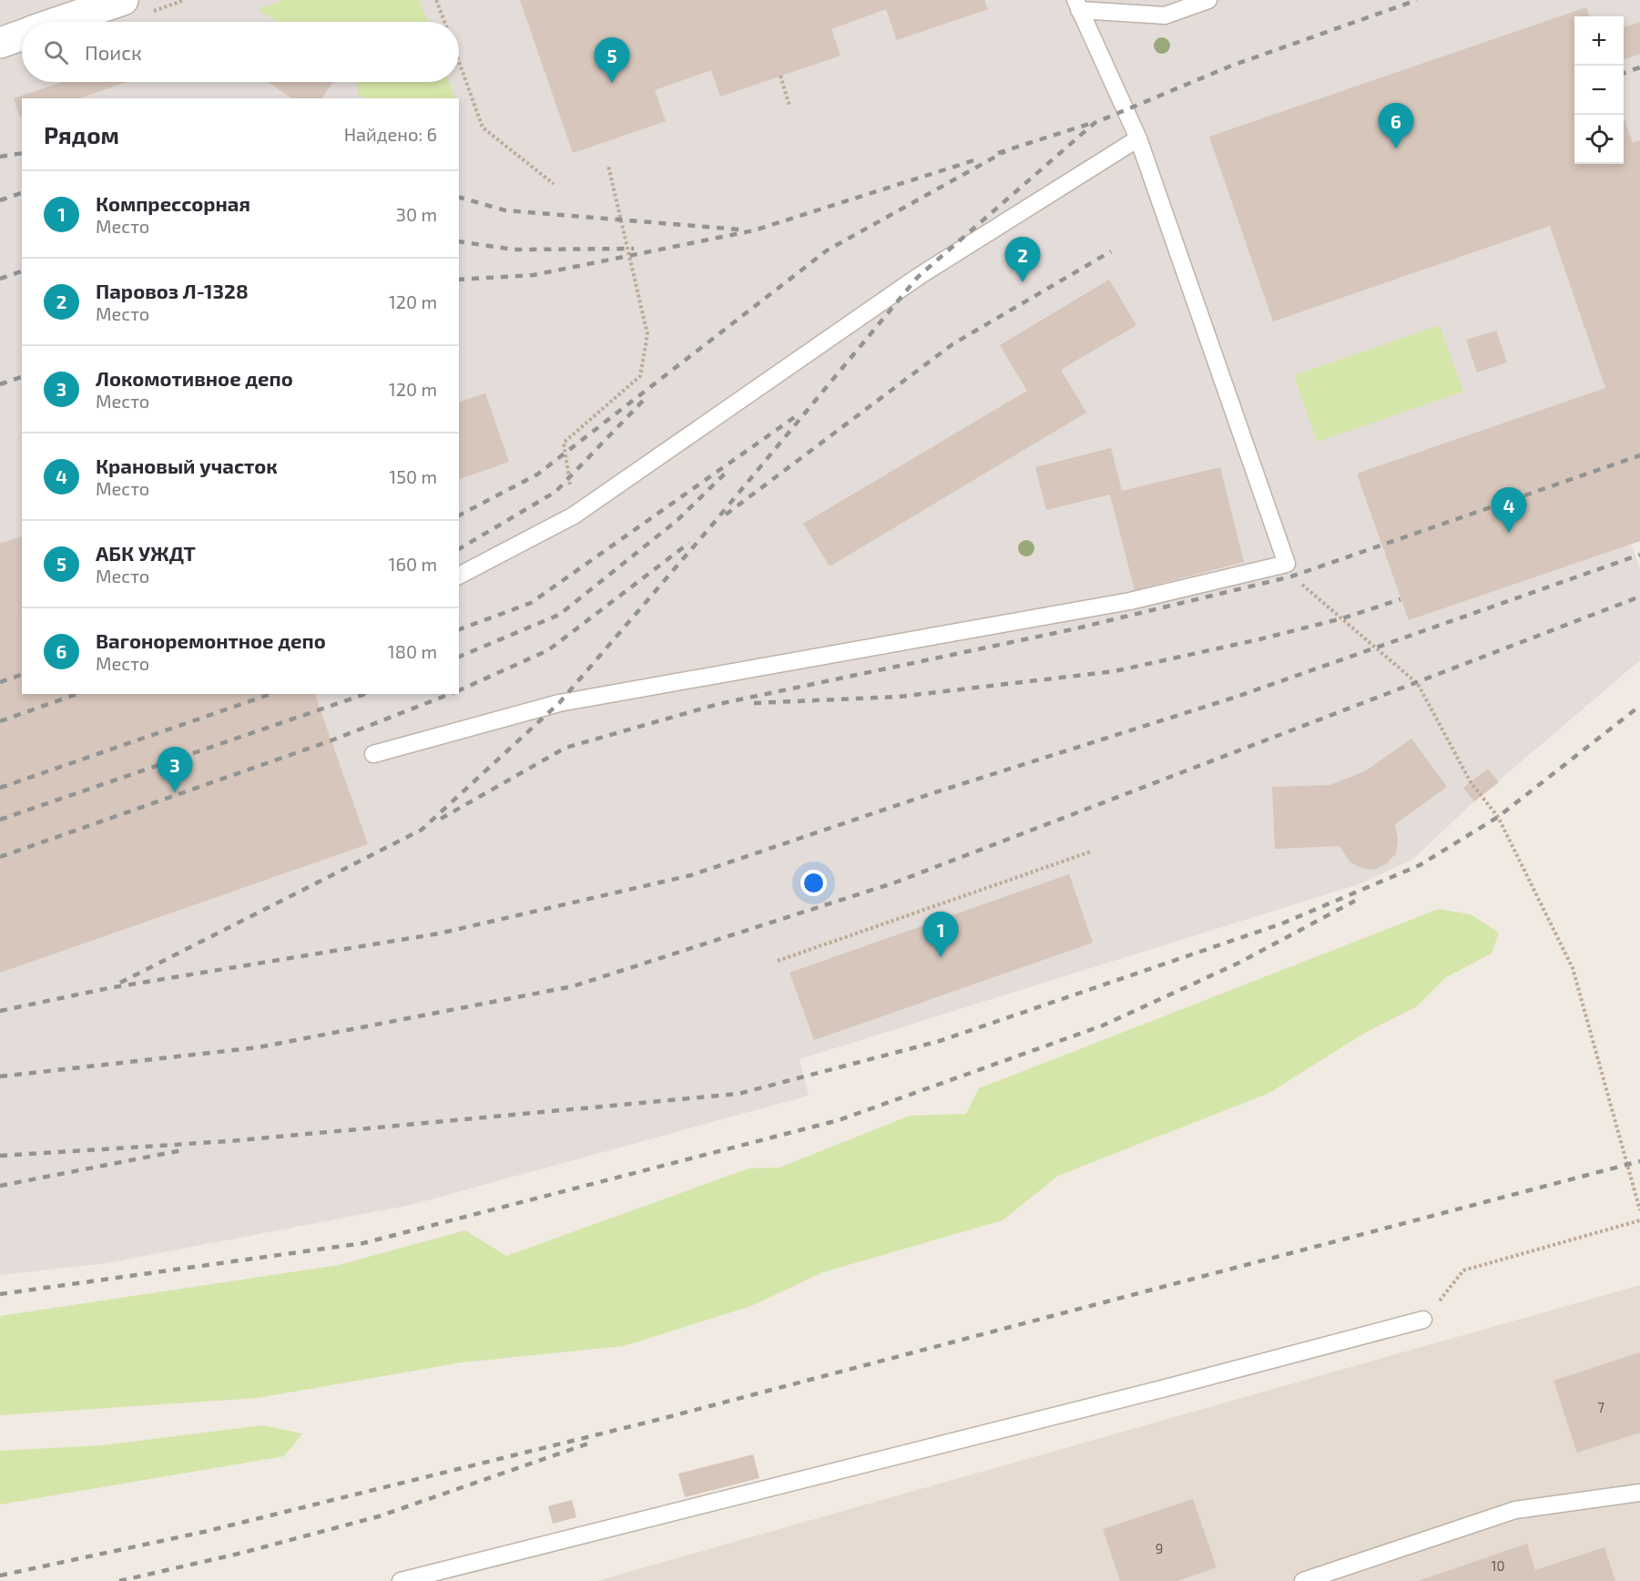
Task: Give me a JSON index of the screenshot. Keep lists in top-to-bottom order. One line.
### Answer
{"house_numbers":["7","9","10"],"page":{"map_buttons":["+","−"],"search":"Поиск","pins":["5","6","2","4","3","1"],"heading":["Рядом","Найдено: 6"],"list":[{"mark":"1","name":"Компрессорная","note":"Место","value":"30 m"},{"mark":"2","name":"Паровоз Л-1328","note":"Место","value":"120 m"},{"mark":"3","name":"Локомотивное депо","note":"Место","value":"120 m"},{"mark":"4","name":"Крановый участок","note":"Место","value":"150 m"},{"mark":"5","name":"АБК УЖДТ","note":"Место","value":"160 m"},{"mark":"6","name":"Вагоноремонтное депо","note":"Место","value":"180 m"}]}}
